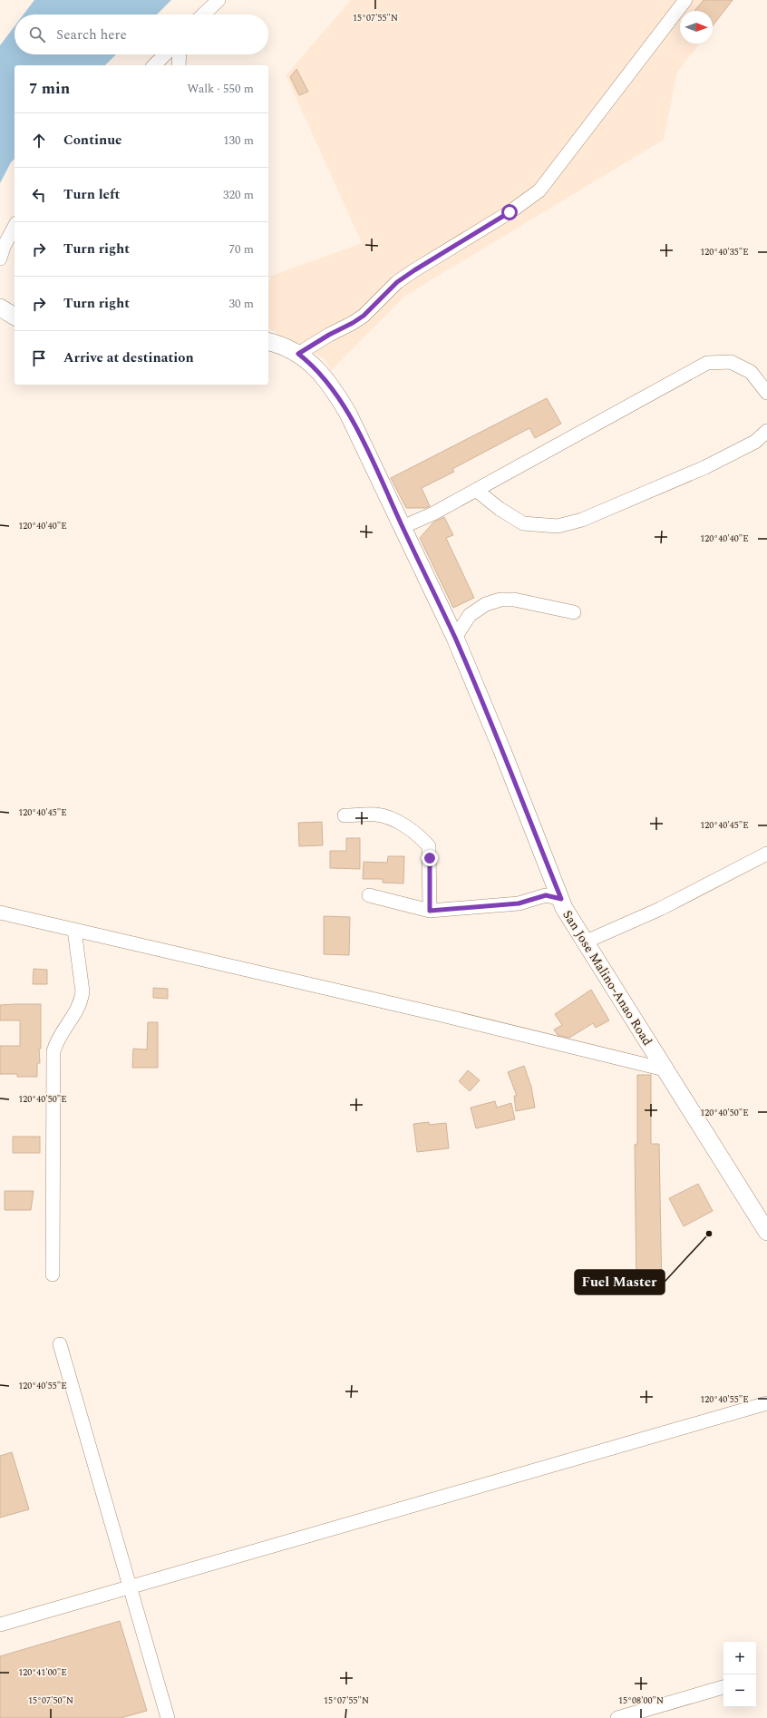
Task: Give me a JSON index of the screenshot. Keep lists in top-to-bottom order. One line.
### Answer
{"streets":{"main road":["San Jose Malino-Anao Road"]},"places":["Fuel Master"],"north":"right","page":{"search":"Search here","heading":["7 min","Walk · 550 m"],"list":[["Continue","130 m"],["Turn left","320 m"],["Turn right","70 m"],["Turn right","30 m"],"Arrive at destination"],"map_buttons":["+","−"]},"coordinates":["15°07'55\"N","120°40'35\"E","120°40'40\"E","120°40'45\"E","120°40'50\"E","120°40'55\"E","120°41'00\"E","15°07'50\"N","15°08'00\"N"]}
